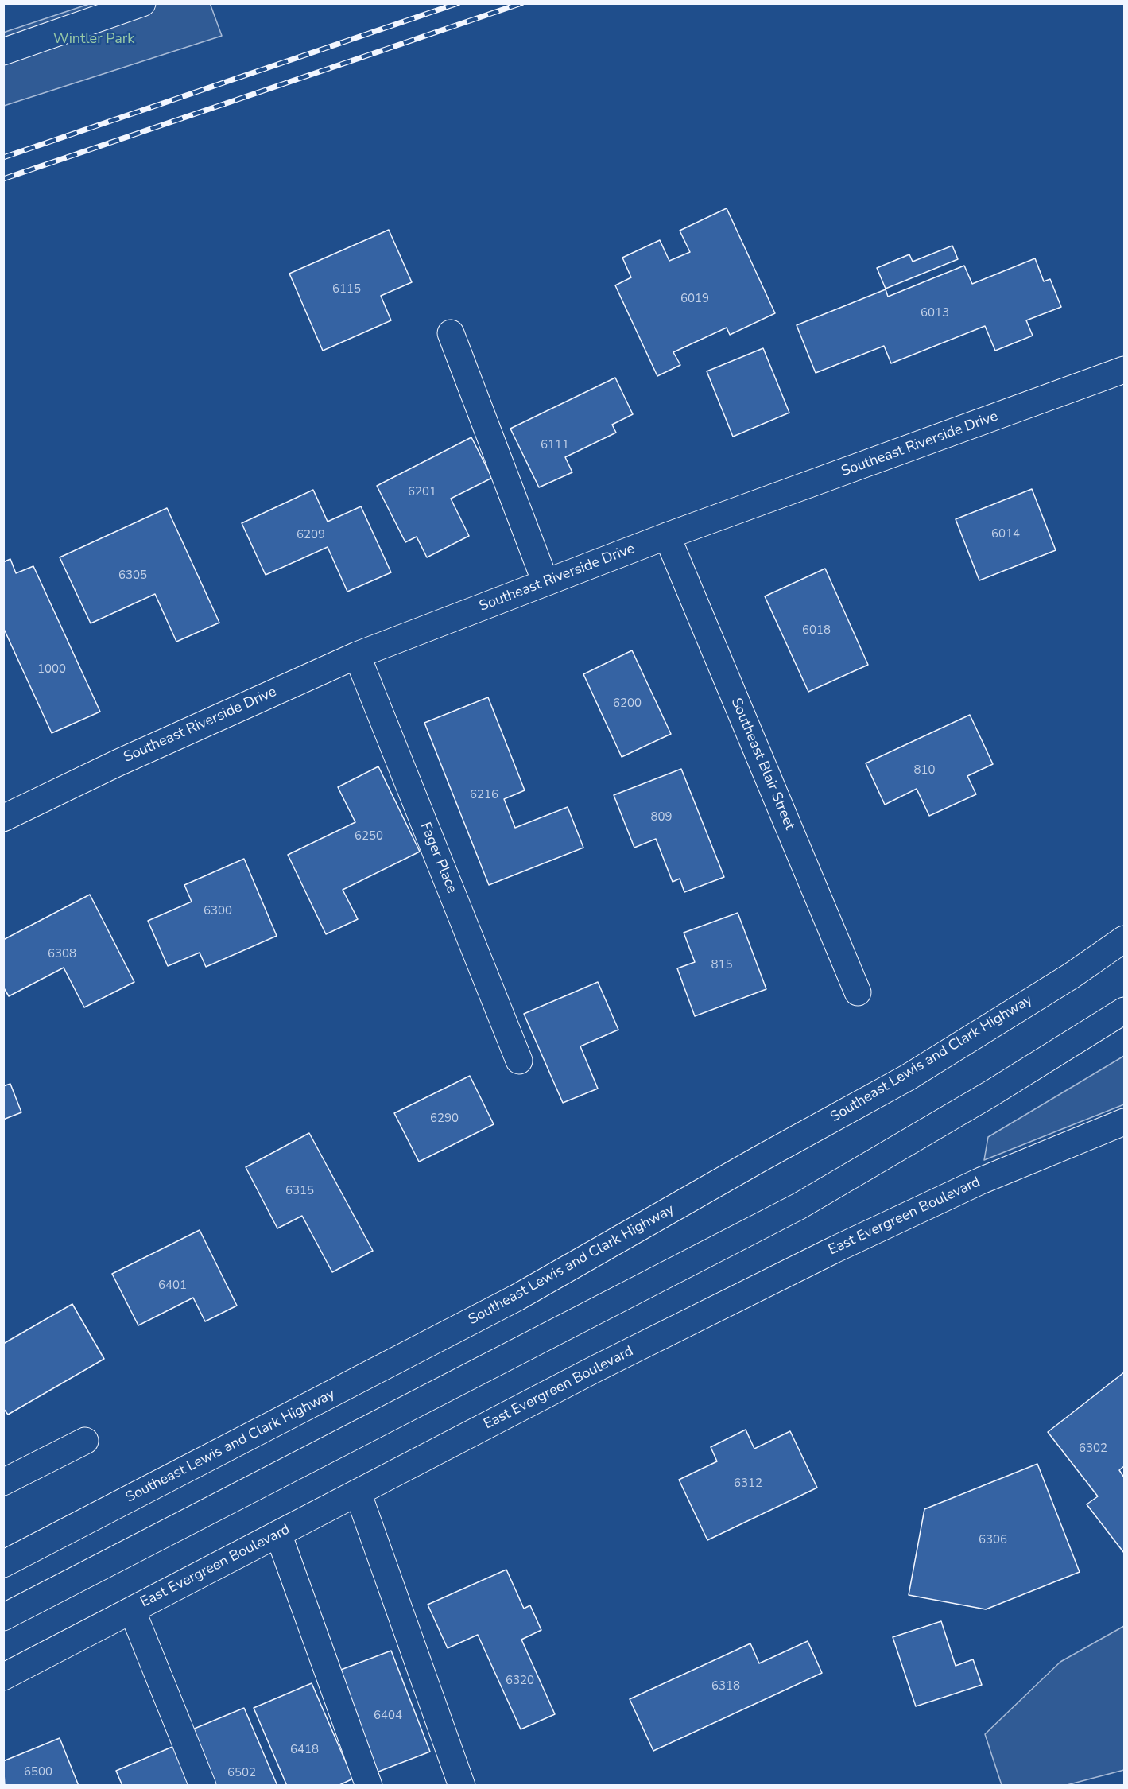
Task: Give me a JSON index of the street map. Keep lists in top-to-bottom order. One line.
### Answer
{"streets":{"main road":["Southeast Riverside Drive","Southeast Blair Street","Fager Place","Southeast Lewis and Clark Highway","East Evergreen Boulevard"]},"crossings":[["Southeast Riverside Drive","Southeast Blair Street"],["Southeast Riverside Drive","Fager Place"]],"parks":["Wintler Park"],"house_numbers":["6115","6019","6013","6111","6201","6014","6209","6305","6018","1000","6200","810","6216","809","6250","6300","6308","815","6290","6315","6401","6302","6312","6306","6320","6318","6404","6418","6500","6502"]}
